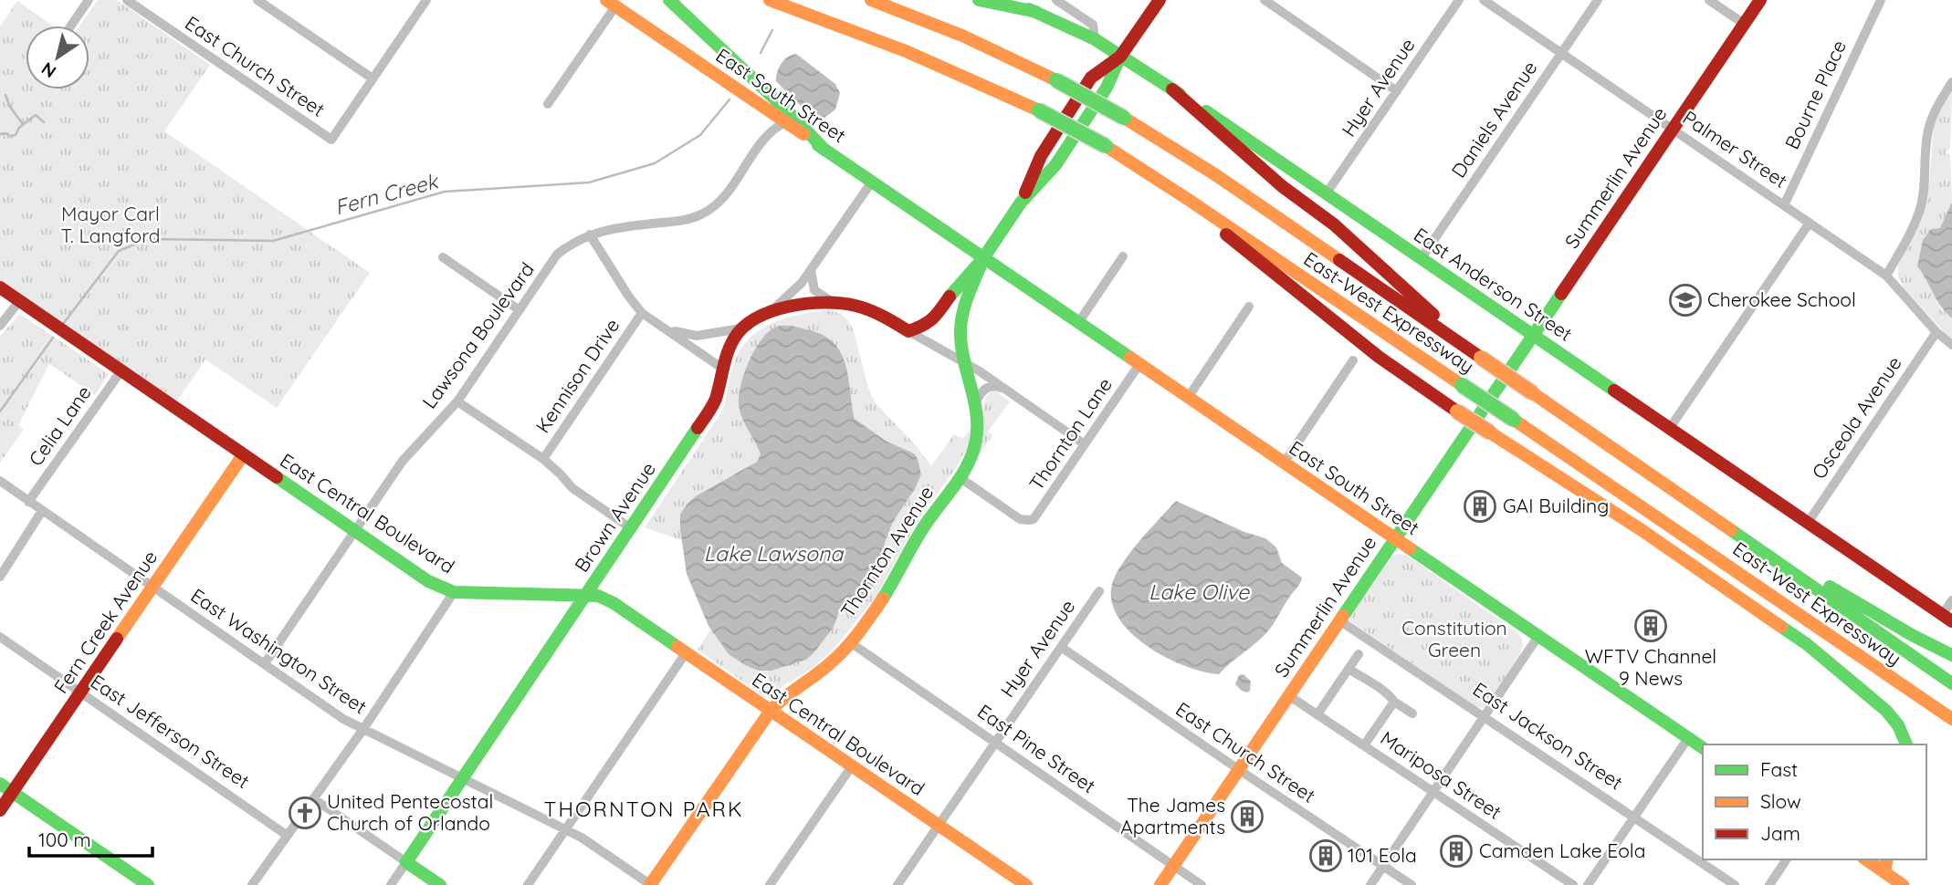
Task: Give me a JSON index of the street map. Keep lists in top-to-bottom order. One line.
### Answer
{"streets":{"main road":["East South Street","Summerlin Avenue","East Anderson Street","East-West Expressway","East Central Boulevard","Brown Avenue","Thornton Avenue","Fern Creek Avenue"],"street":["East Church Street","Hyer Avenue","Bourne Place","Daniels Avenue","Palmer Street","Lawsona Boulevard","Kennison Drive","Osceola Avenue","Celia Lane","Thornton Lane","East Washington Street","East Jefferson Street","East Jackson Street","East Pine Street","Mariposa Street"]},"crossings":[["East Church Street","Hyer Avenue"],["East Church Street","Summerlin Avenue"],["Hyer Avenue","East Anderson Street"],["Hyer Avenue","East Central Boulevard"],["Hyer Avenue","East Pine Street"],["Bourne Place","Palmer Street"],["East South Street","Summerlin Avenue"],["East South Street","Lawsona Boulevard"],["East South Street","Thornton Lane"],["East South Street","Thornton Avenue"],["Daniels Avenue","Palmer Street"],["Daniels Avenue","East Anderson Street"],["Palmer Street","Summerlin Avenue"],["Palmer Street","Osceola Avenue"],["Summerlin Avenue","East Anderson Street"],["Summerlin Avenue","East Jackson Street"],["Summerlin Avenue","East Pine Street"],["Summerlin Avenue","Mariposa Street"],["East Anderson Street","Osceola Avenue"],["Lawsona Boulevard","East Central Boulevard"],["Lawsona Boulevard","East Washington Street"],["Celia Lane","East Central Boulevard"],["Celia Lane","East Washington Street"],["Thornton Lane","Thornton Avenue"],["East Central Boulevard","Brown Avenue"],["East Central Boulevard","Thornton Avenue"],["East Central Boulevard","Fern Creek Avenue"],["Brown Avenue","East Washington Street"],["Thornton Avenue","East Washington Street"],["Thornton Avenue","East Pine Street"],["Fern Creek Avenue","East Washington Street"],["Fern Creek Avenue","East Jefferson Street"]],"districts":["THORNTON PARK"],"water":["Fern Creek","Lake Lawsona","Lake Olive"],"parks":["Mayor Carl T. Langford","Constitution Green"],"places":{"school or university":["Cherokee School"],"building":["GAI Building","WFTV Channel 9 News","The James Apartments","Camden Lake Eola","101 Eola"],"church":["United Pentecostal Church of Orlando"]},"legend":["Fast","Slow","Jam"],"scale_bar":"100 m","north":"bottom left"}
